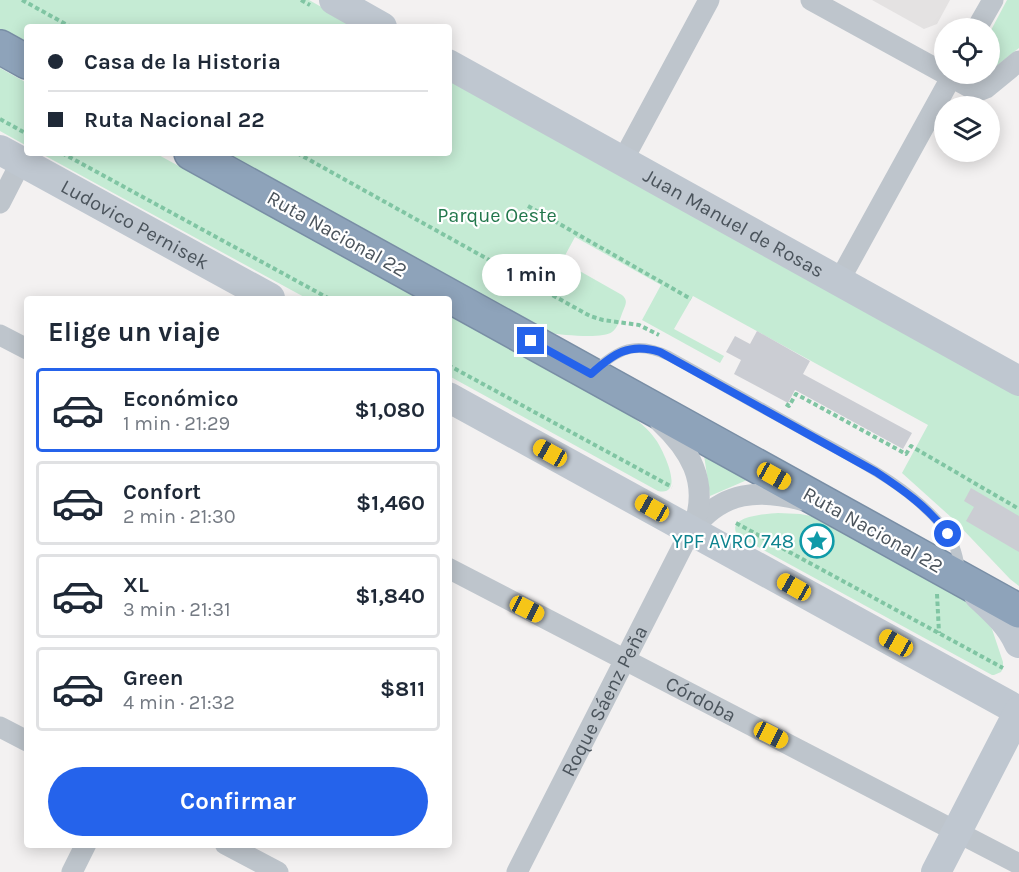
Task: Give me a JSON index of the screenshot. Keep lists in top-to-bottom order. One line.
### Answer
{"streets":{"highway":["Ruta Nacional 22"],"street":["Juan Manuel de Rosas","Ludovico Pernisek","Córdoba","Roque Sáenz Peña"]},"crossings":[["Córdoba","Roque Sáenz Peña"]],"parks":["Parque Oeste"],"places":{"place":["YPF AVRO 748"]},"page":{"banner":["Casa de la Historia","Ruta Nacional 22"],"bubble":"1 min","heading":"Elige un viaje","list":[{"name":"Económico","note":"1 min · 21:29","value":"$1,080"},{"name":"Confort","note":"2 min · 21:30","value":"$1,460"},{"name":"XL","note":"3 min · 21:31","value":"$1,840"},{"name":"Green","note":"4 min · 21:32","value":"$811"}],"buttons":"Confirmar"}}
